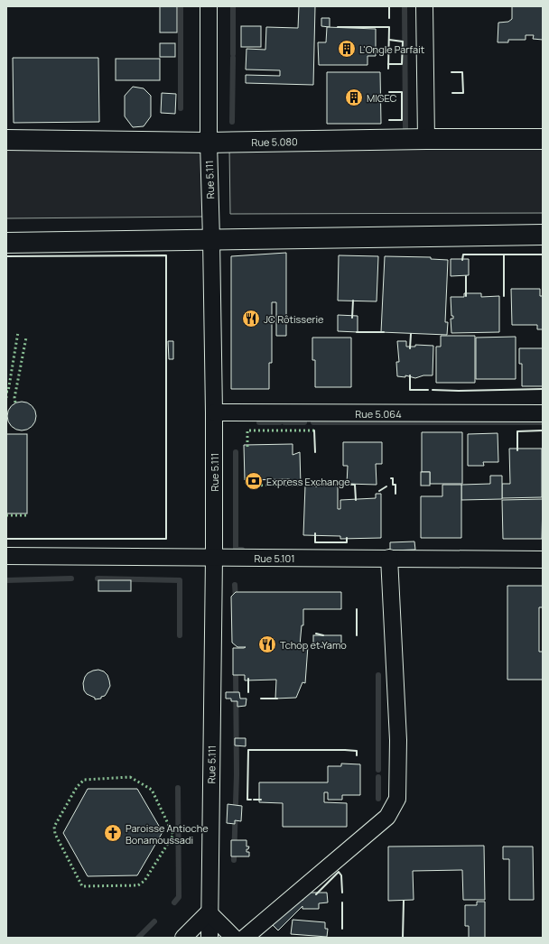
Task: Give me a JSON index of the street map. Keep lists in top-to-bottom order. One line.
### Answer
{"streets":{"main road":["Rue 5.080"],"street":["Rue 5.111","Rue 5.064","Rue 5.101"]},"crossings":[["Rue 5.080","Rue 5.111"],["Rue 5.111","Rue 5.064"],["Rue 5.111","Rue 5.101"]],"places":{"building":["L'Ongle Parfait","MIGEC"],"restaurant":["JC Rôtisserie","Tchop et Yamo"],"bank":["Express Exchange"],"church":["Paroisse Antioche Bonamoussadi"]}}
